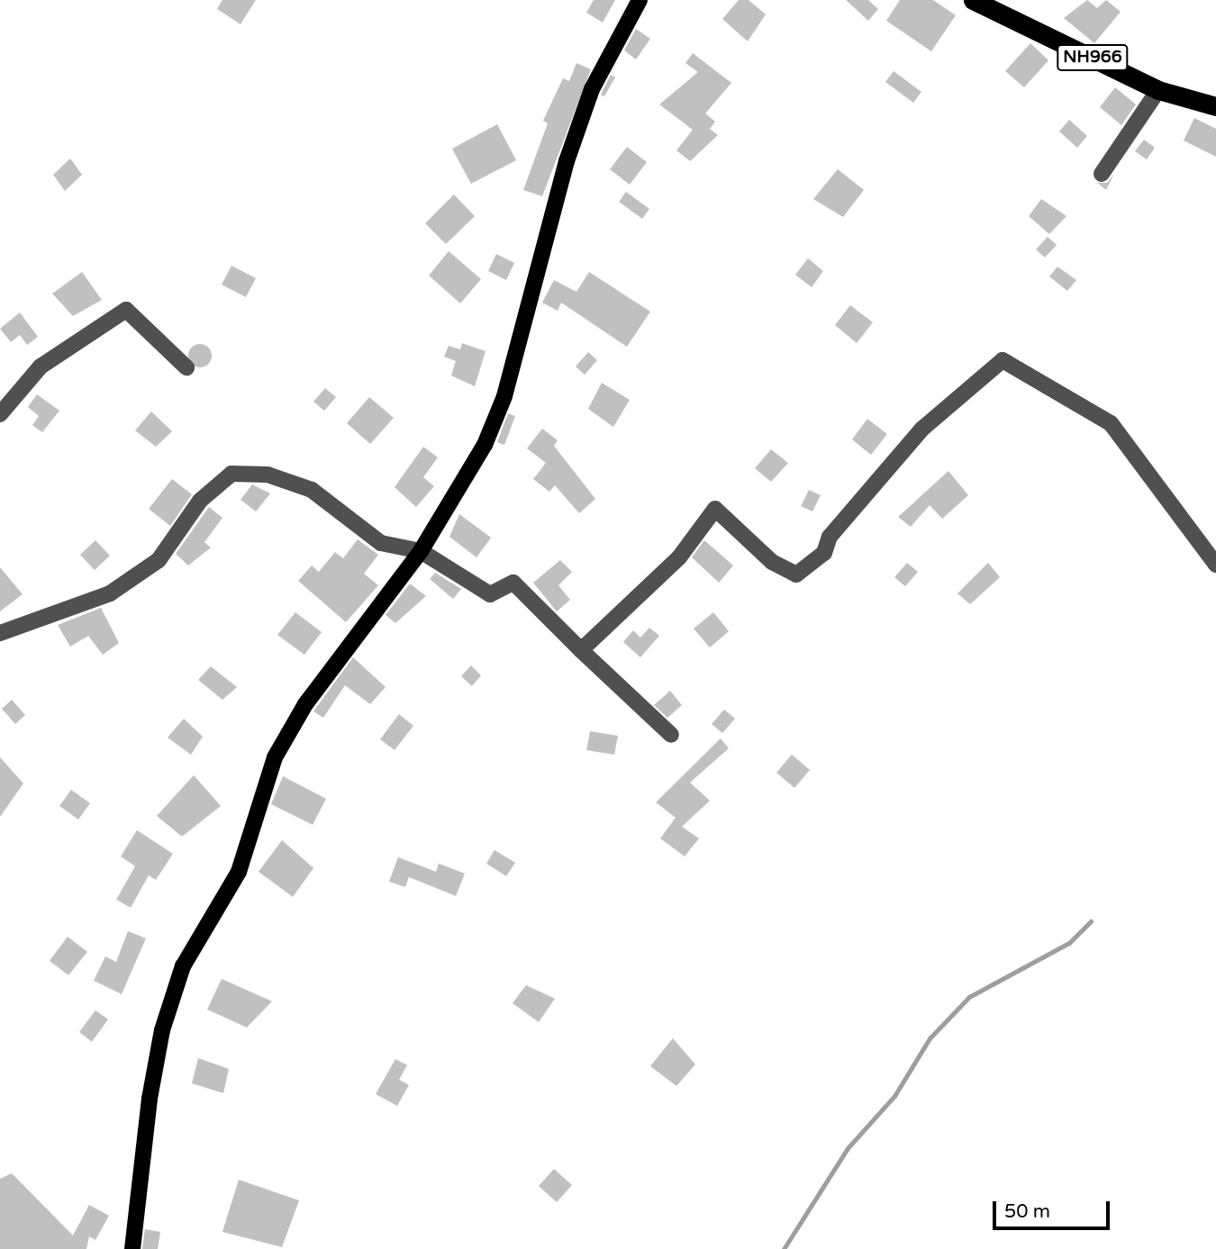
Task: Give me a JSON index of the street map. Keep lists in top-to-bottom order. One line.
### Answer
{"streets":{"highway":["NH966"]},"scale_bar":"50 m"}
